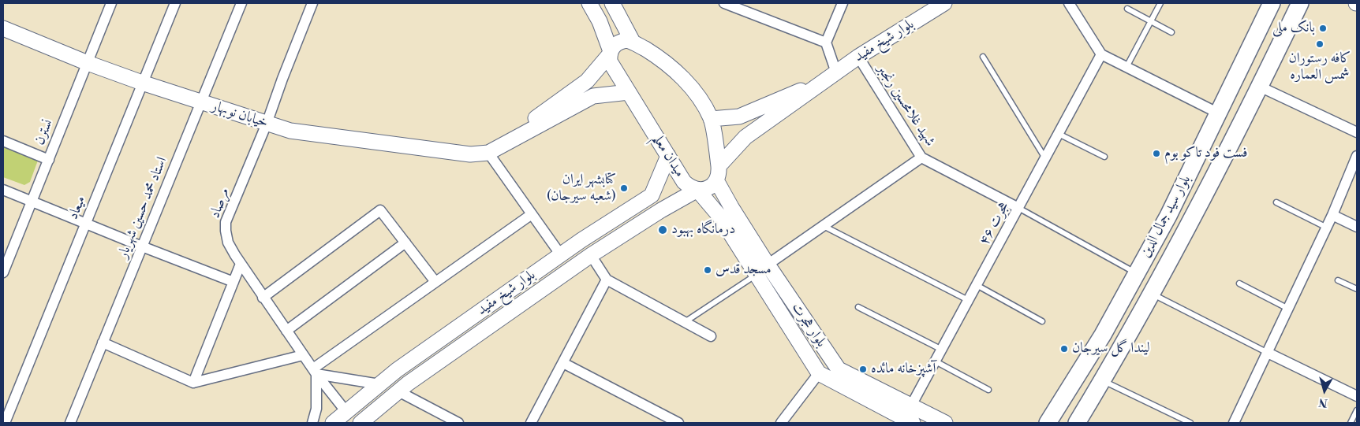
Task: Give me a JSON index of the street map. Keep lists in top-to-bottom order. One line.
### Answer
{"streets":{"main road":["بلوار سید جمال الدین"],"street":["بلوار شیخ مفید","شهید غلامحسین رنجبر","خیابان نوبهار","نسترن","میدان معلم","مرصاد","میعاد","استاد محمد حسین شهریار","هجرت ۴۶","بلوار هجرت"]},"crossings":[["بلوار شیخ مفید","شهید غلامحسین رنجبر"],["بلوار شیخ مفید","میدان معلم"],["بلوار شیخ مفید","مرصاد"],["بلوار شیخ مفید","بلوار هجرت"],["شهید غلامحسین رنجبر","هجرت ۴۶"],["خیابان نوبهار","نسترن"],["خیابان نوبهار","مرصاد"],["خیابان نوبهار","میعاد"],["خیابان نوبهار","استاد محمد حسین شهریار"],["میدان معلم","بلوار هجرت"],["هجرت ۴۶","بلوار هجرت"]],"places":["بانک ملی","کافه رستوران شمس العماره","فست فود تاکو بوم","کتابشهر ایران (شعبه سیرجان)","درمانگاه بهبود","مسجد قدس","لیندا گل سیرجان","آشپزخانه مائده"],"north":"bottom"}
